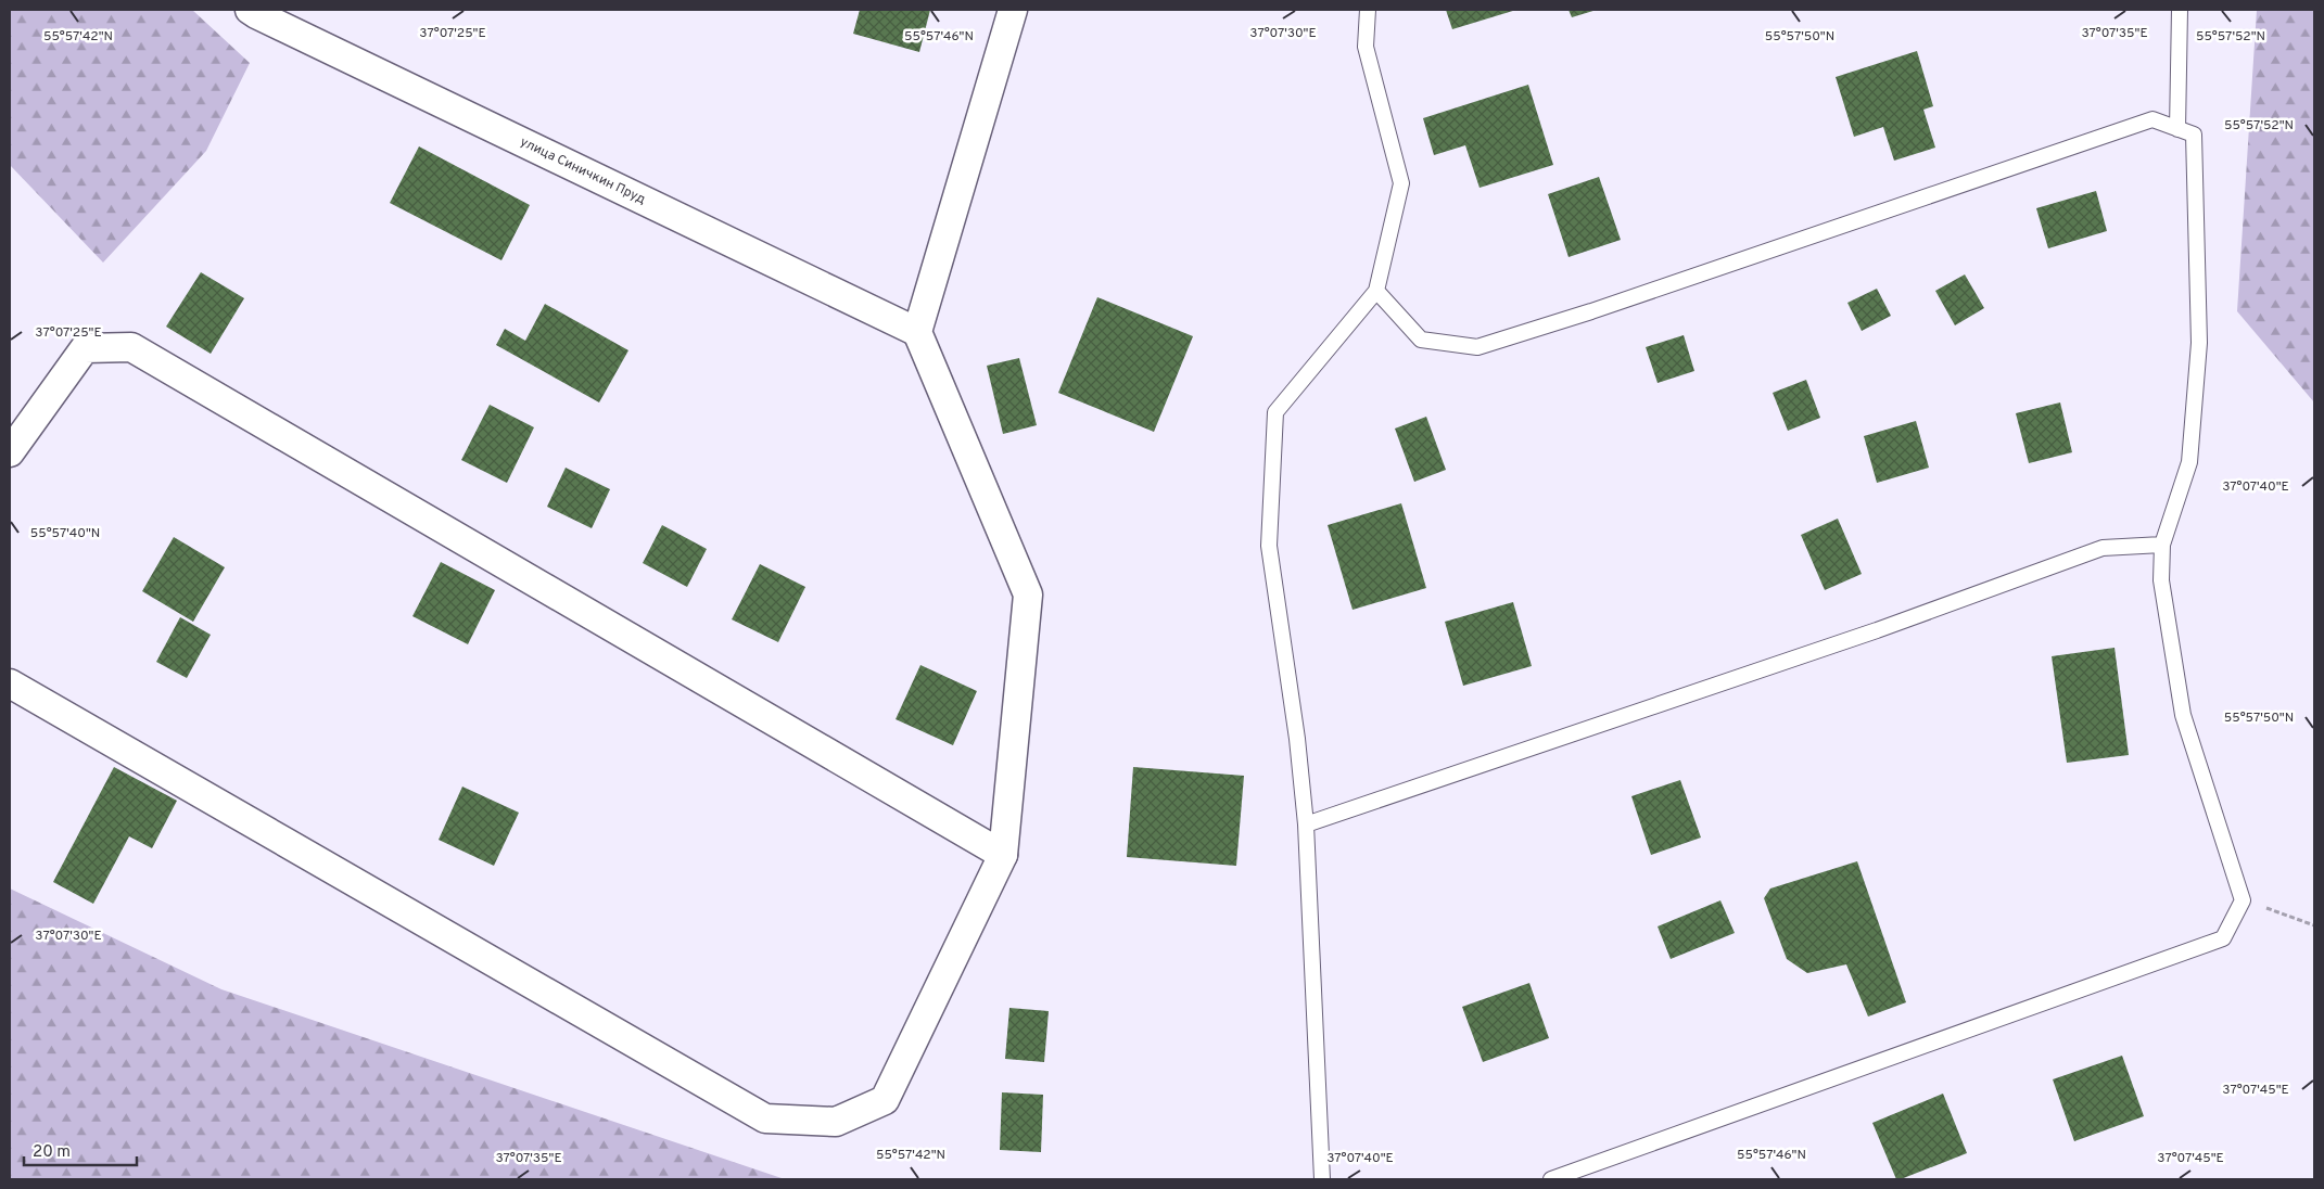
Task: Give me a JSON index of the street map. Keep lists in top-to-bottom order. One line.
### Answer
{"streets":{"street":["улица Синичкин Пруд"]},"scale_bar":"20 m","coordinates":["37°07'25\"E","37°07'30\"E","37°07'35\"E","55°57'42\"N","55°57'46\"N","55°57'50\"N","55°57'52\"N","37°07'40\"E","55°57'40\"N","37°07'45\"E"]}
